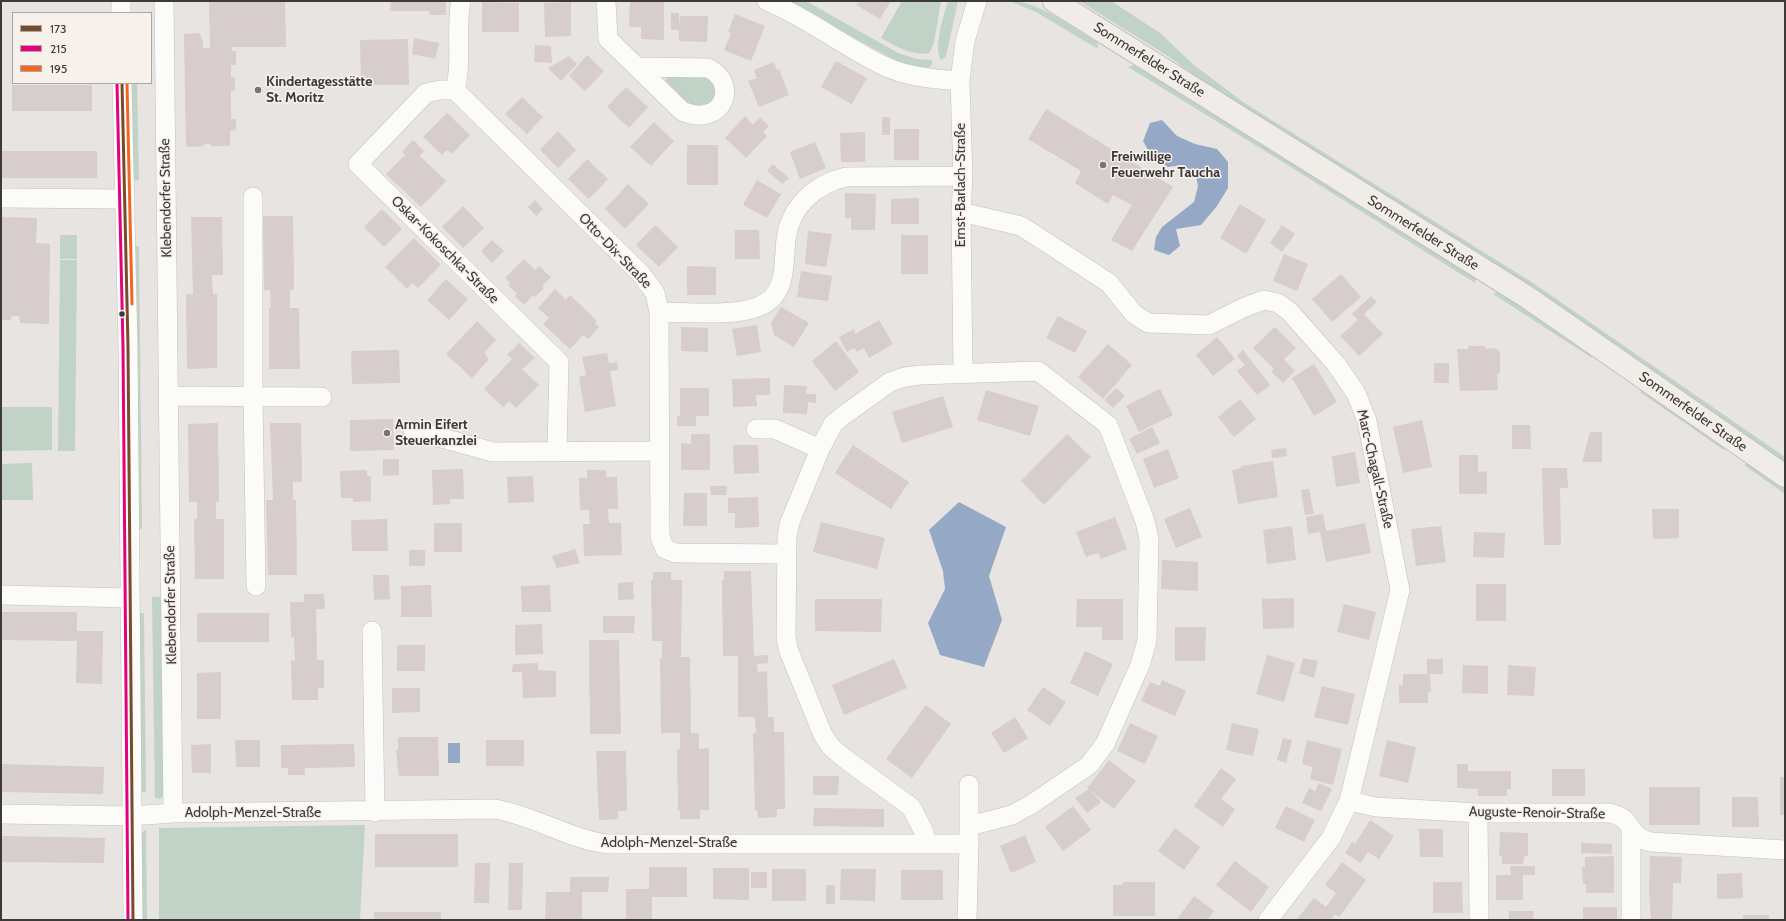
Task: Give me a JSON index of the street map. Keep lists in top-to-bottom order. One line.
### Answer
{"streets":{"main road":["Sommerfelder Straße"],"street":["Ernst-Barlach-Straße","Klebendorfer Straße","Oskar-Kokoschka-Straße","Otto-Dix-Straße","Marc-Chagall-Straße","Adolph-Menzel-Straße","Auguste-Renoir-Straße"]},"crossings":[["Ernst-Barlach-Straße","Marc-Chagall-Straße"],["Klebendorfer Straße","Adolph-Menzel-Straße"],["Oskar-Kokoschka-Straße","Otto-Dix-Straße"],["Marc-Chagall-Straße","Auguste-Renoir-Straße"]],"places":["Kindertagesstätte St. Moritz","Freiwillige Feuerwehr Taucha","Armin Eifert Steuerkanzlei"],"lines":["transit line 173","transit line 215","transit line 195"],"legend":["173","215","195"]}
